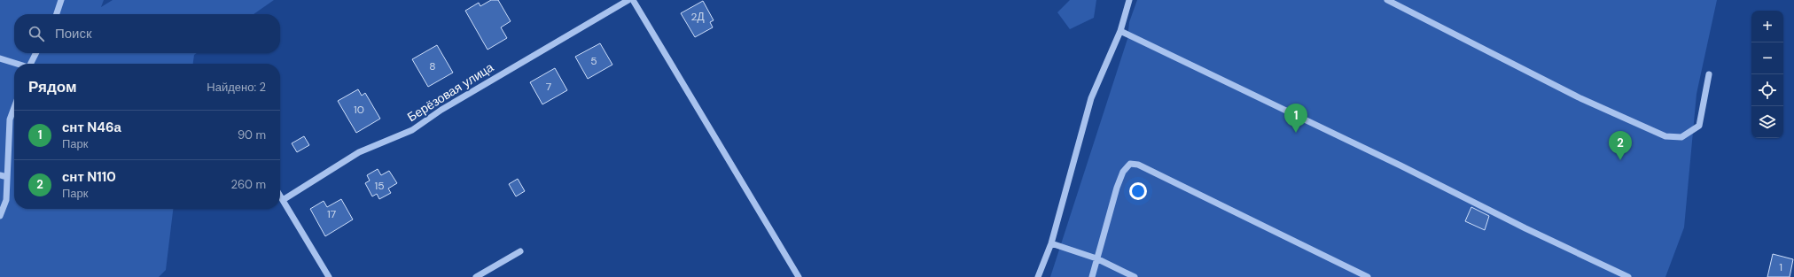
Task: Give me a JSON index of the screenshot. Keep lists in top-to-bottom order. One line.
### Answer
{"streets":{"street":["Берёзовая улица"]},"house_numbers":["2Д","5","8","7","10","15","17","1"],"page":{"map_buttons":["+","−"],"search":"Поиск","heading":["Рядом","Найдено: 2"],"pins":["1","2"],"list":[{"mark":"1","name":"снт N46а","note":"Парк","value":"90 m"},{"mark":"2","name":"снт N110","note":"Парк","value":"260 m"}]}}
